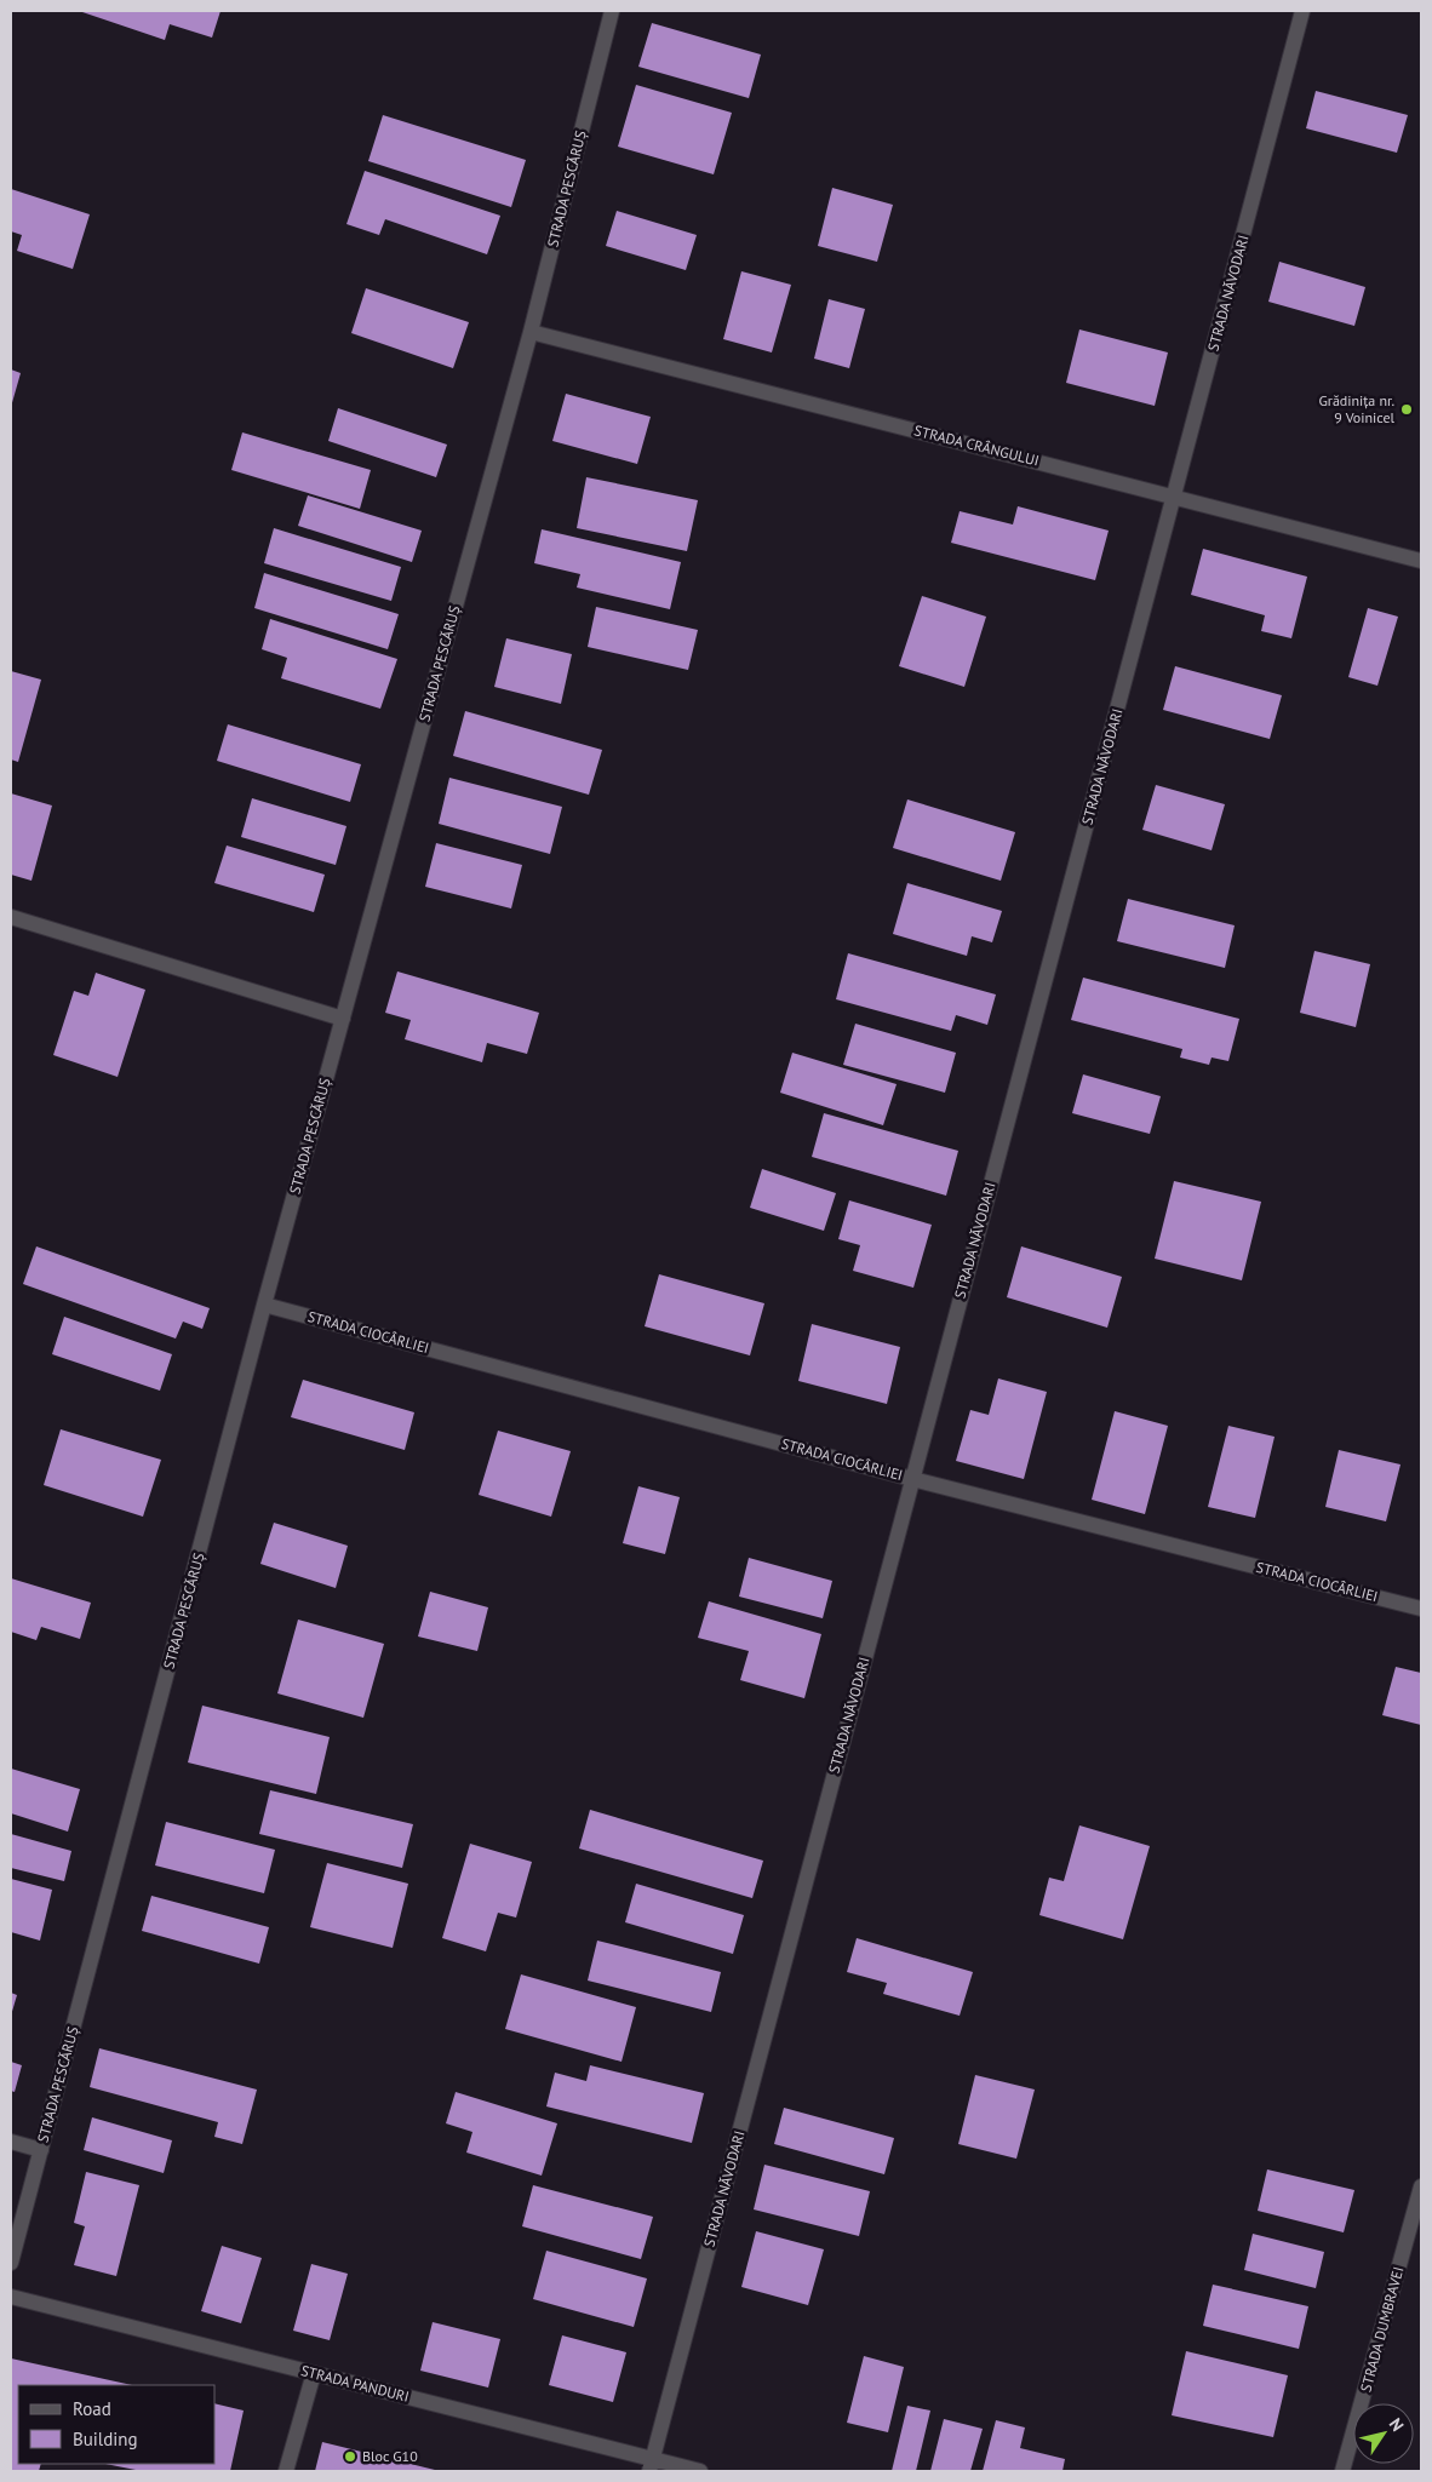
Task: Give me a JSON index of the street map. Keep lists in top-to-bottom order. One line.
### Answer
{"streets":{"street":["STRADA PESCĂRUȘ","STRADA NĂVODARI","STRADA CRÂNGULUI","STRADA CIOCÂRLIEI","STRADA DUMBRAVEI","STRADA PANDURI"]},"crossings":[["STRADA PESCĂRUȘ","STRADA CRÂNGULUI"],["STRADA PESCĂRUȘ","STRADA CIOCÂRLIEI"],["STRADA NĂVODARI","STRADA CRÂNGULUI"],["STRADA NĂVODARI","STRADA CIOCÂRLIEI"],["STRADA NĂVODARI","STRADA PANDURI"]],"places":["Grădinița nr. 9 Voinicel","Bloc G10"],"legend":["Road","Building"],"north":"top right"}
